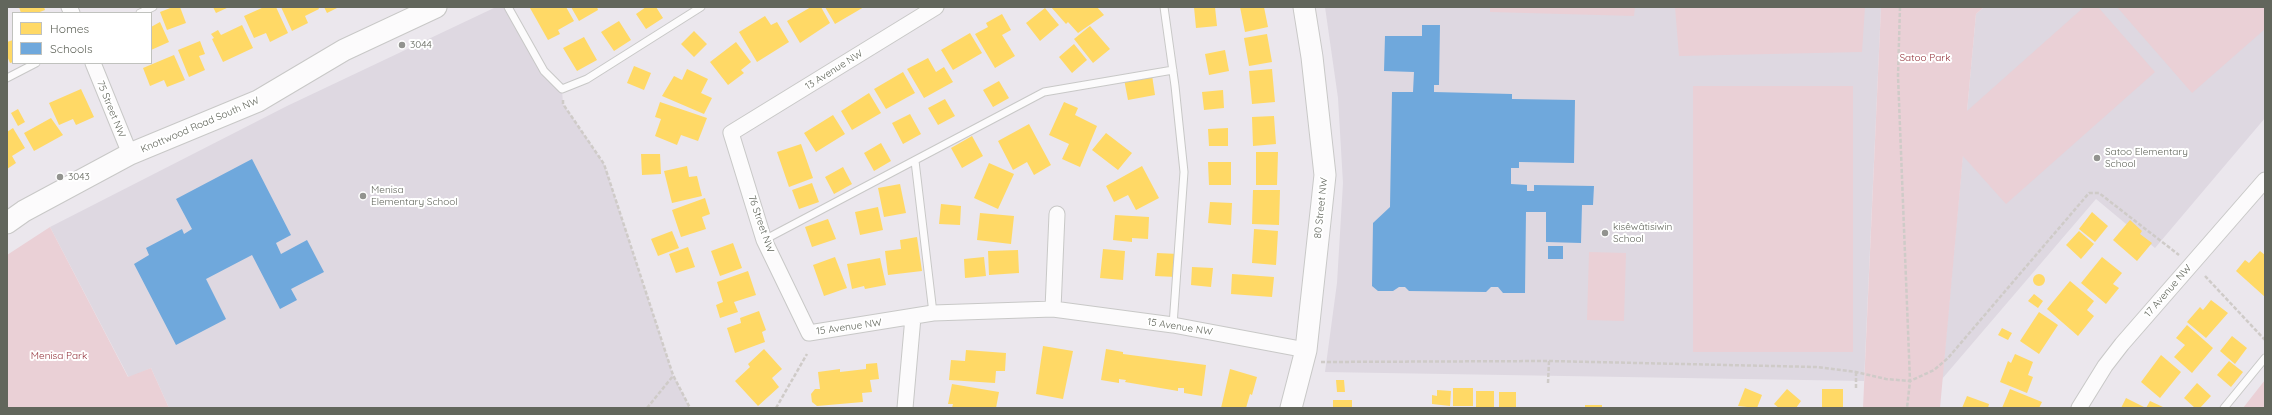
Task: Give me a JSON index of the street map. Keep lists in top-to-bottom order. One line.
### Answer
{"streets":{"street":["13 Avenue NW","75 Street NW","Knottwood Road South NW","80 Street NW","76 Street NW","17 Avenue NW","15 Avenue NW"]},"crossings":[["13 Avenue NW","76 Street NW"],["75 Street NW","Knottwood Road South NW"],["80 Street NW","15 Avenue NW"],["76 Street NW","15 Avenue NW"]],"parks":["Satoo Park","Menisa Park"],"places":["3044","Satoo Elementary School","3043","Menisa Elementary School","kisêwâtisiwin School"],"legend":["Homes","Schools"]}
